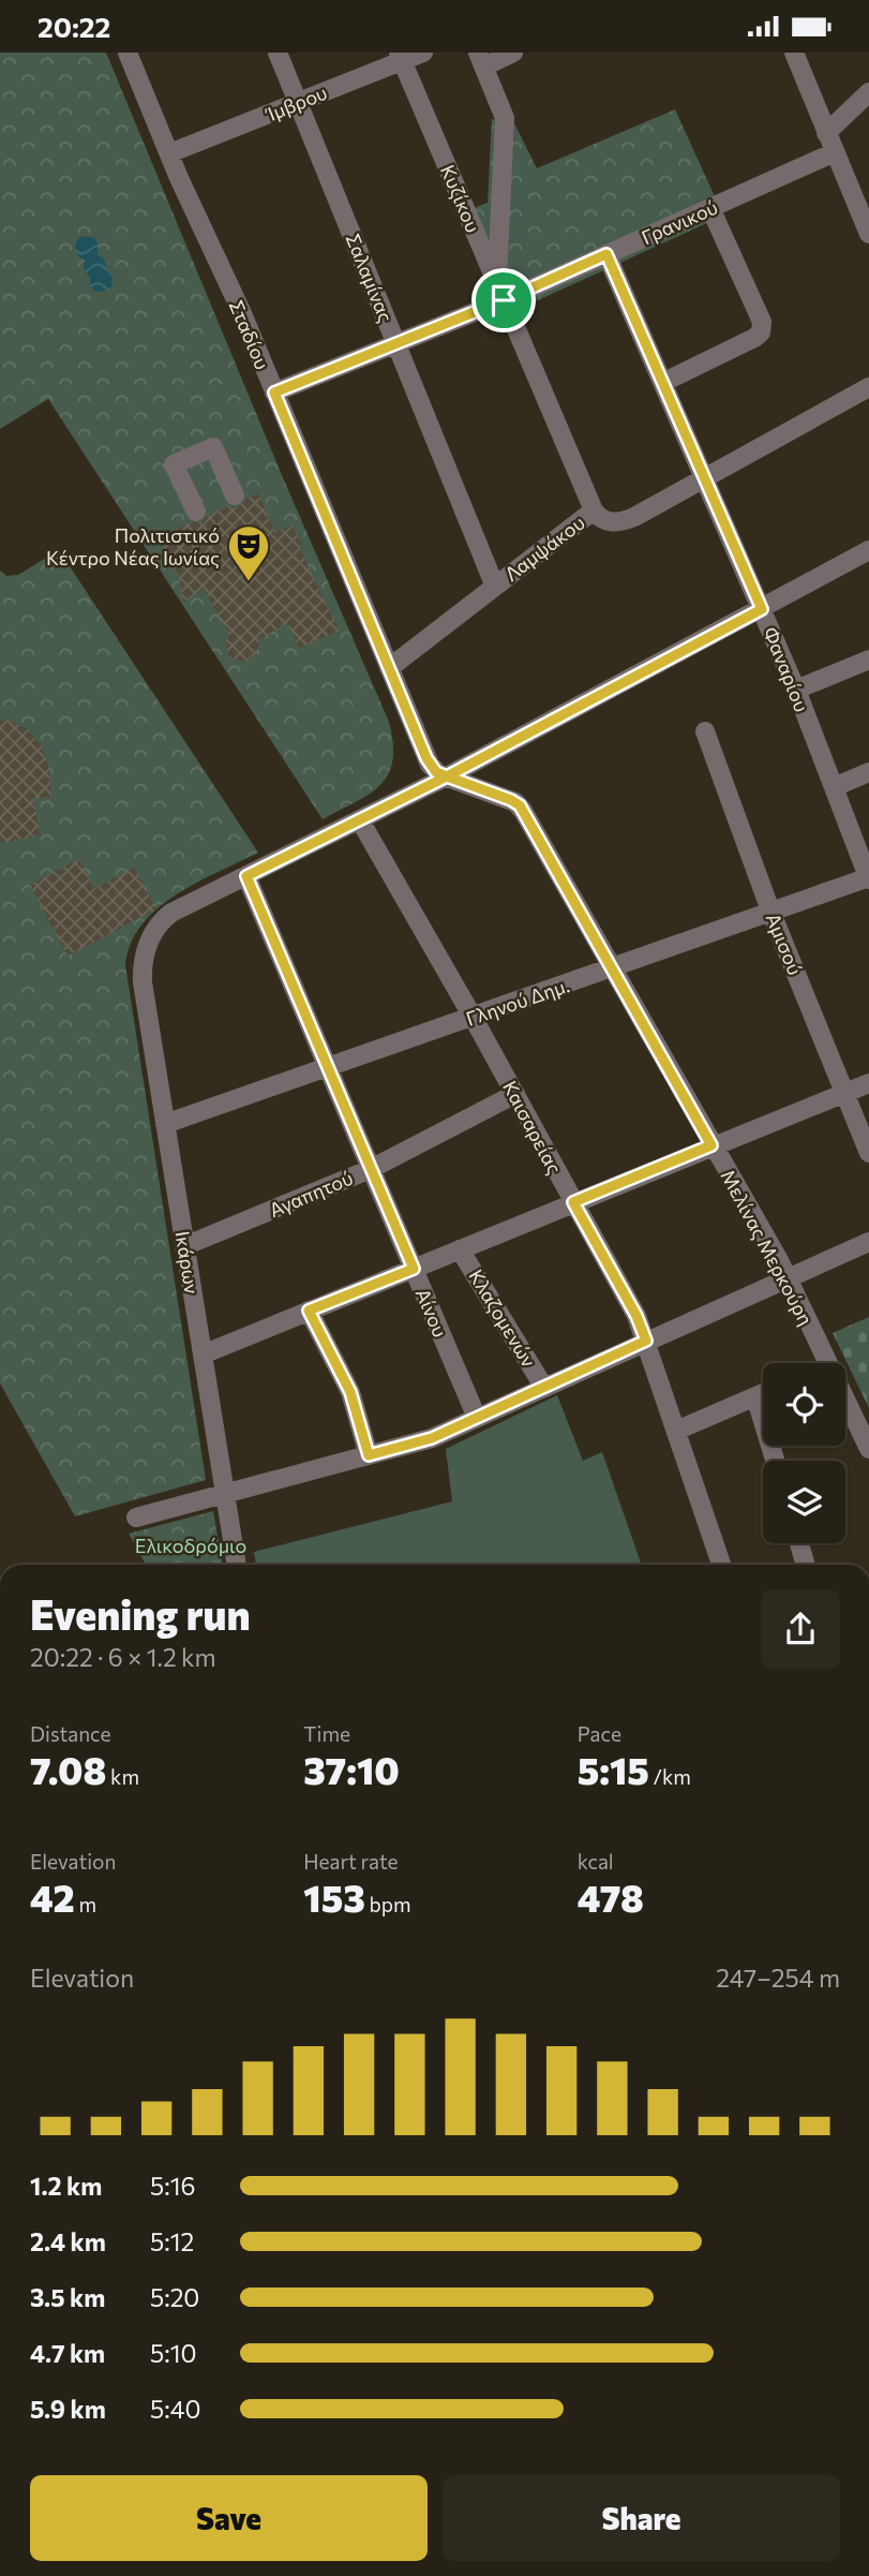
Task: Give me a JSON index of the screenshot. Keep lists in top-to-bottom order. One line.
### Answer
{"streets":{"street":["Ίμβρου","Κυζίκου","Γρανικού","Σαλαμίνας","Σταδίου","Λαμψάκου","Φαναρίου","Αμισού","Γληνού Δημ.","Καισαρείας","Αγαπητού","Μελίνας Μερκούρη","Ικάρων","Αίνου","Κλαζομενών"]},"crossings":[["Ίμβρου","Κυζίκου"],["Ίμβρου","Σαλαμίνας"],["Ίμβρου","Σταδίου"],["Κυζίκου","Γρανικού"],["Κυζίκου","Λαμψάκου"],["Γρανικού","Σαλαμίνας"],["Γρανικού","Σταδίου"],["Γρανικού","Φαναρίου"],["Σαλαμίνας","Λαμψάκου"],["Σταδίου","Λαμψάκου"],["Σταδίου","Μελίνας Μερκούρη"],["Λαμψάκου","Φαναρίου"],["Φαναρίου","Γληνού Δημ."],["Αμισού","Γληνού Δημ."],["Γληνού Δημ.","Καισαρείας"],["Γληνού Δημ.","Μελίνας Μερκούρη"],["Γληνού Δημ.","Ικάρων"],["Γληνού Δημ.","Αίνου"],["Καισαρείας","Αγαπητού"],["Αγαπητού","Ικάρων"],["Αγαπητού","Αίνου"],["Ικάρων","Αίνου"]],"parks":["Ελικοδρόμιο"],"places":{"theatre":["Πολιτιστικό Κέντρο Νέας Ιωνίας"]},"page":{"status":"20:22","heading":["Evening run","20:22 · 6 × 1.2 km"],"stats":[["Distance","7.08 km"],["Time","37:10"],["Pace","5:15 /km"],["Elevation","42 m"],["Heart rate","153 bpm"],["kcal","478"]],"chart":["Elevation","247–254 m"],"list":[{"name":"1.2 km","note":"5:16"},{"name":"2.4 km","note":"5:12"},{"name":"3.5 km","note":"5:20"},{"name":"4.7 km","note":"5:10"},{"name":"5.9 km","note":"5:40"}],"buttons":["Save","Share"]}}
